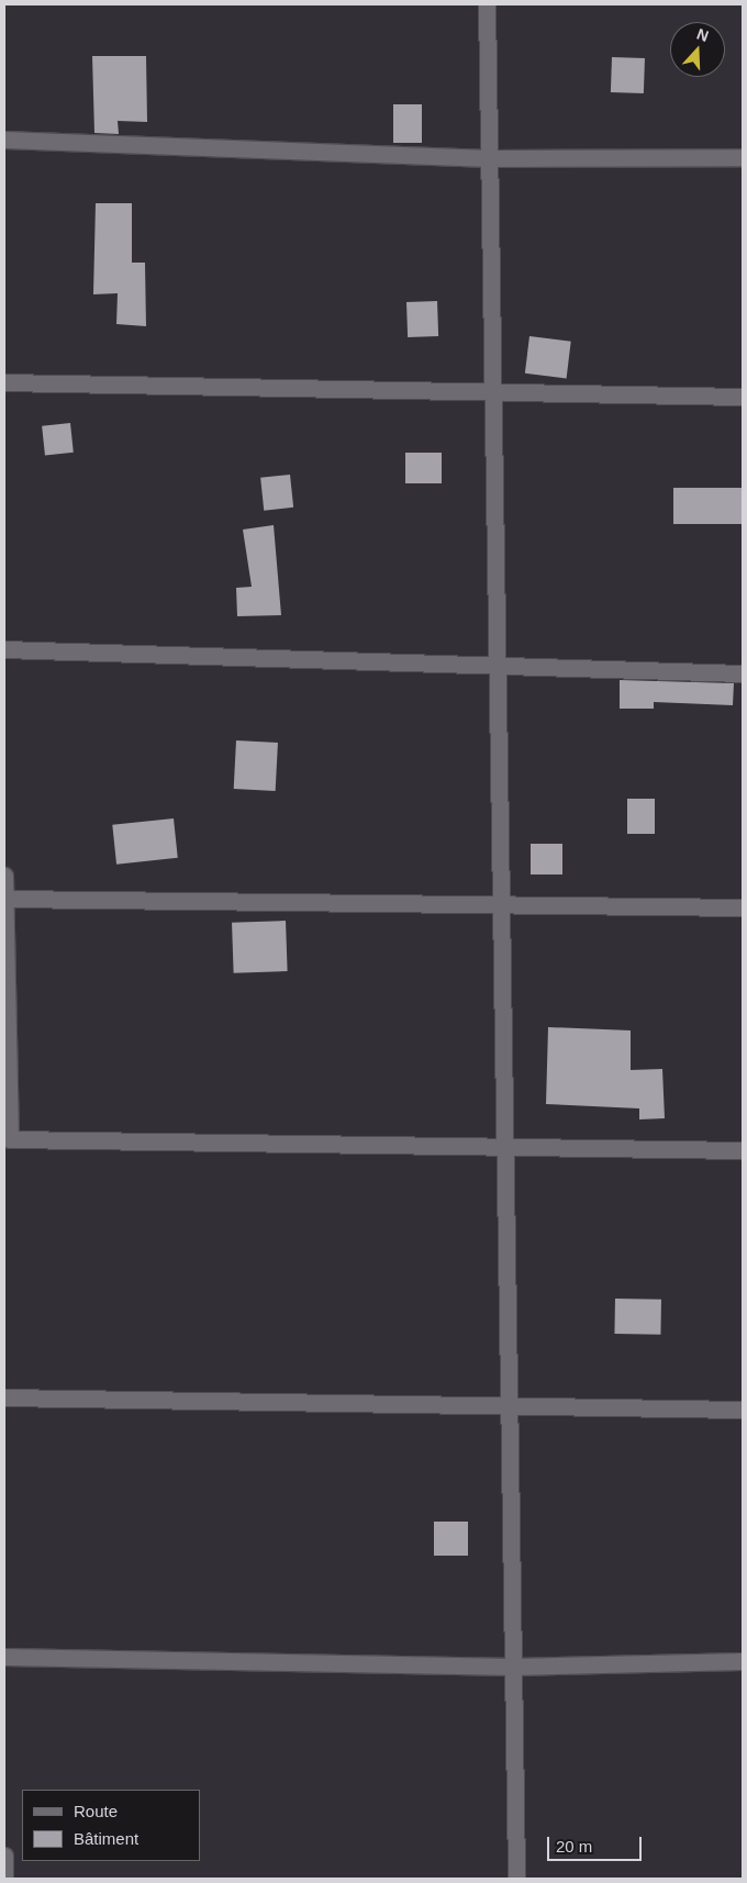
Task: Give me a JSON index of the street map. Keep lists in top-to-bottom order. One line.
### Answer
{"legend":["Route","Bâtiment"],"scale_bar":"20 m","north":"top"}
